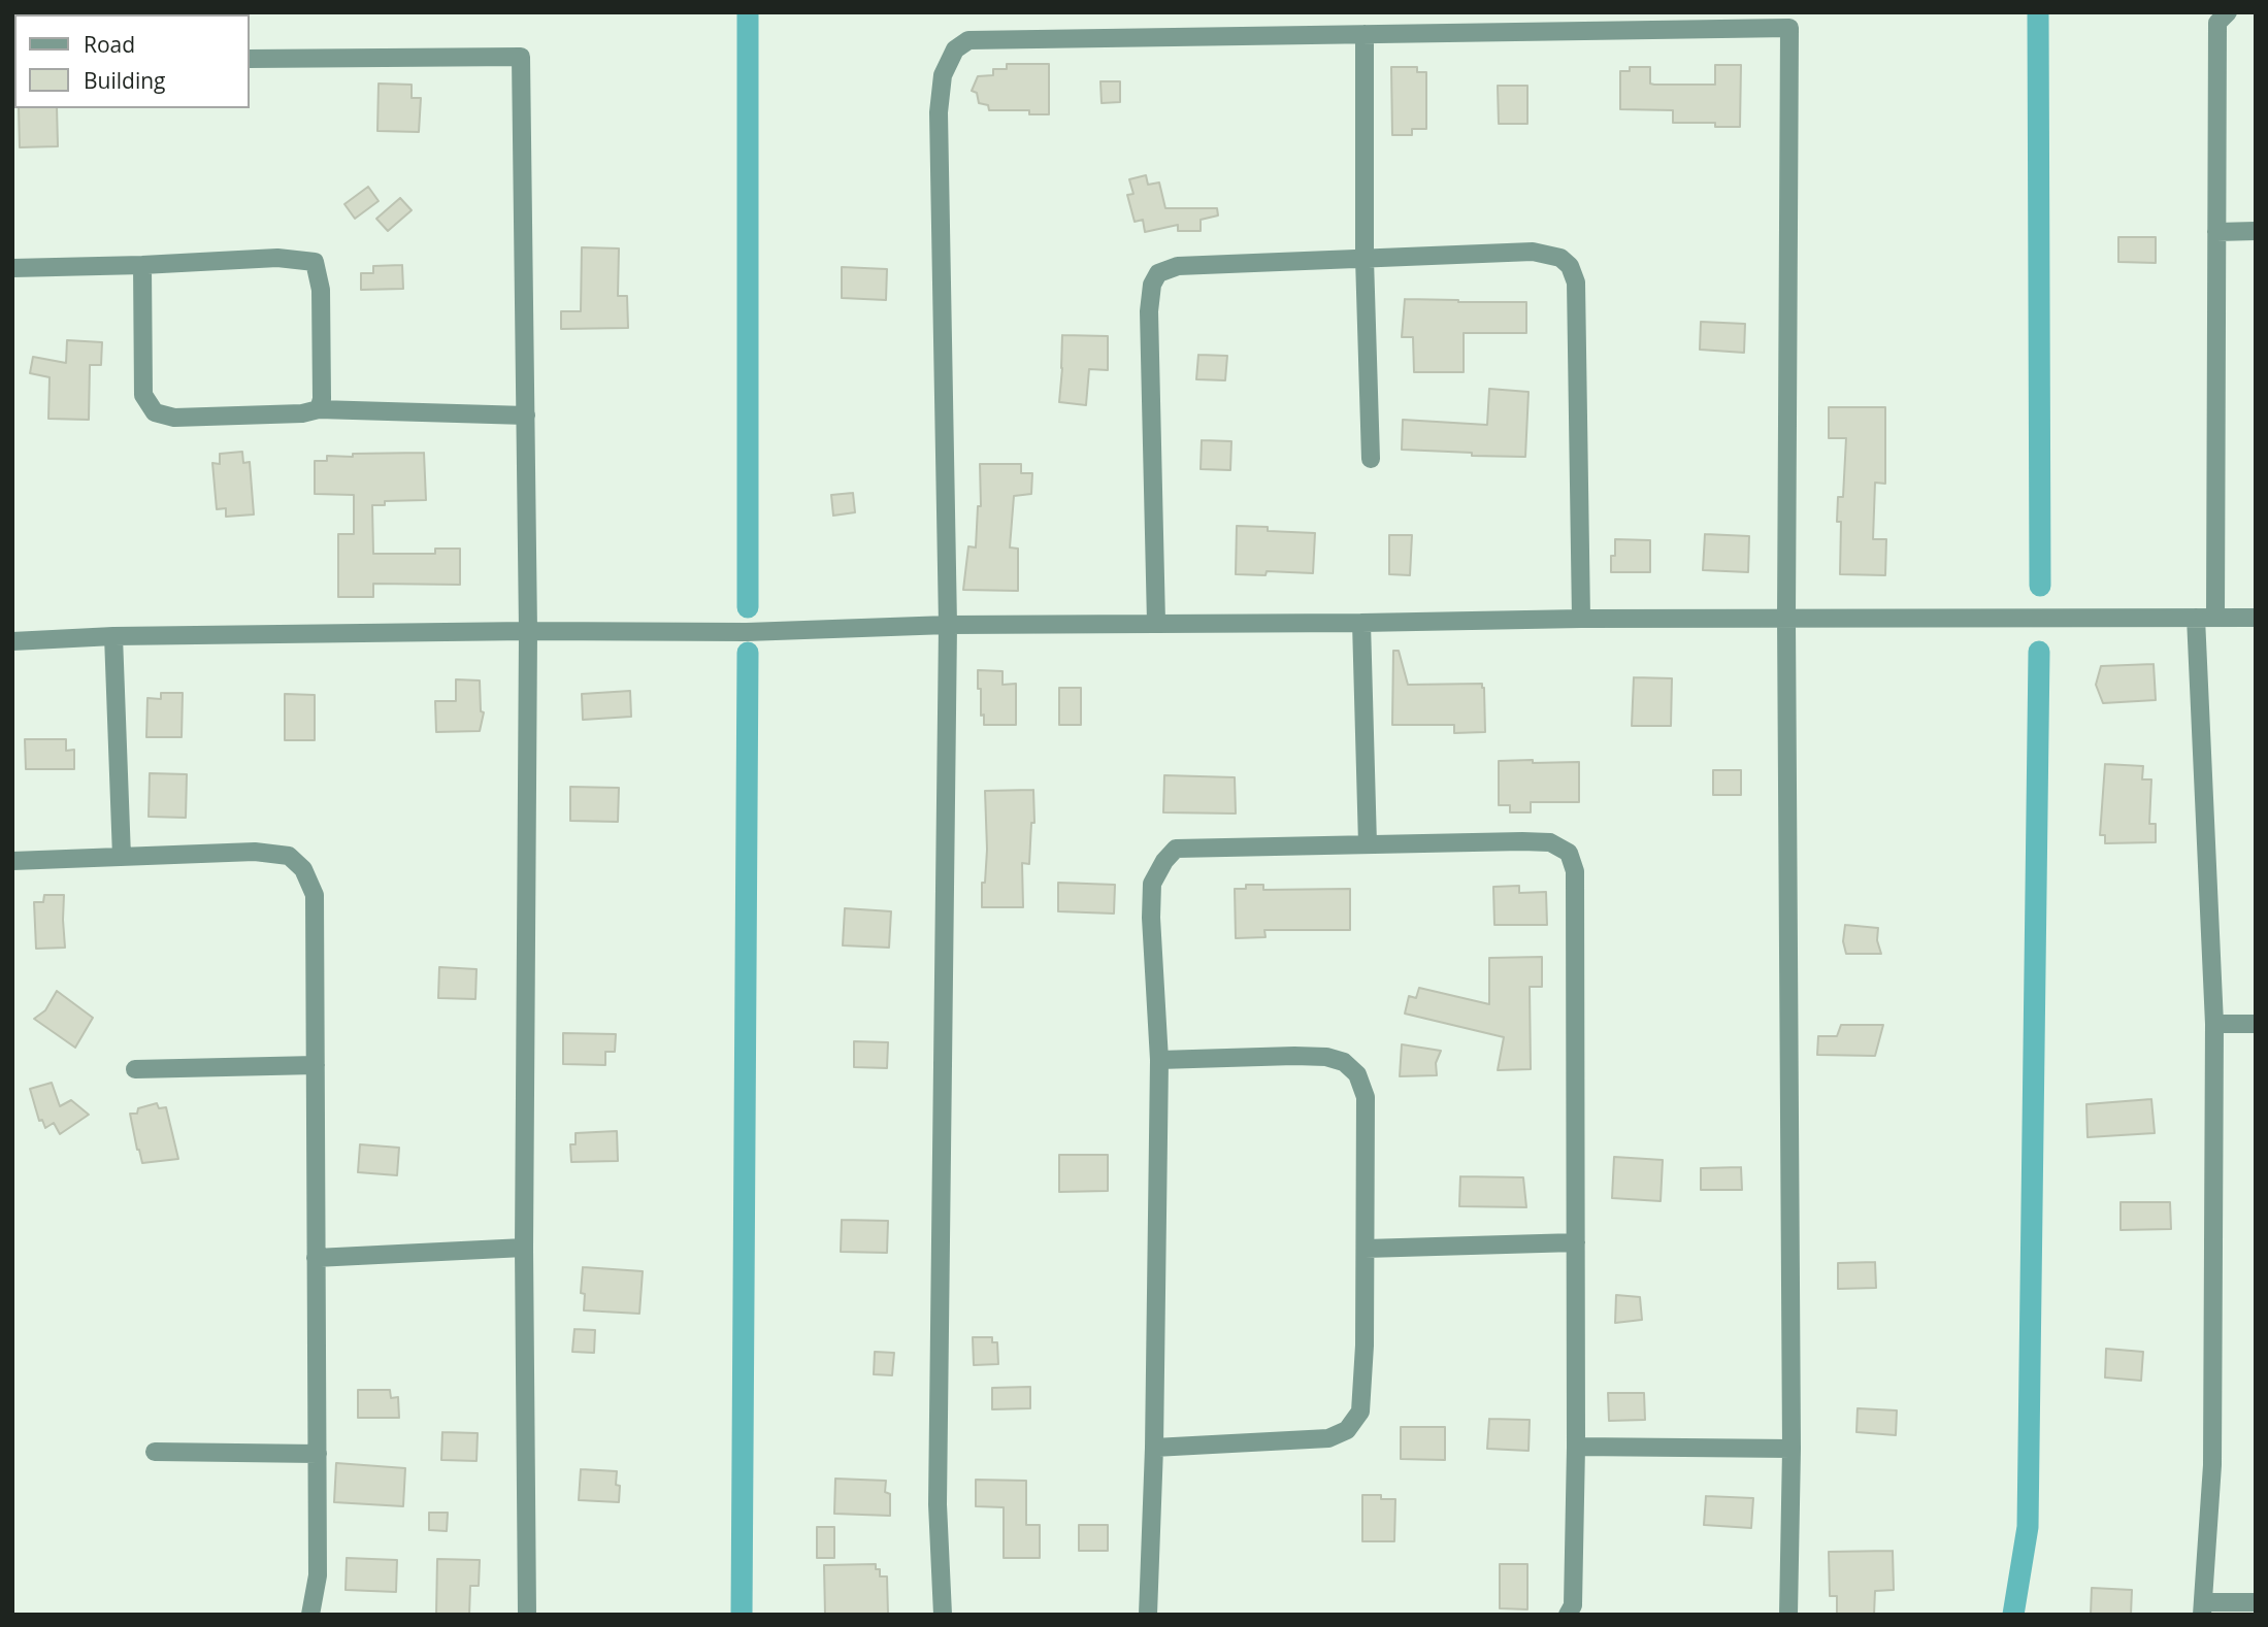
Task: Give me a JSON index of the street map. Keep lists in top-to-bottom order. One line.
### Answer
{"legend":["Road","Building"]}
